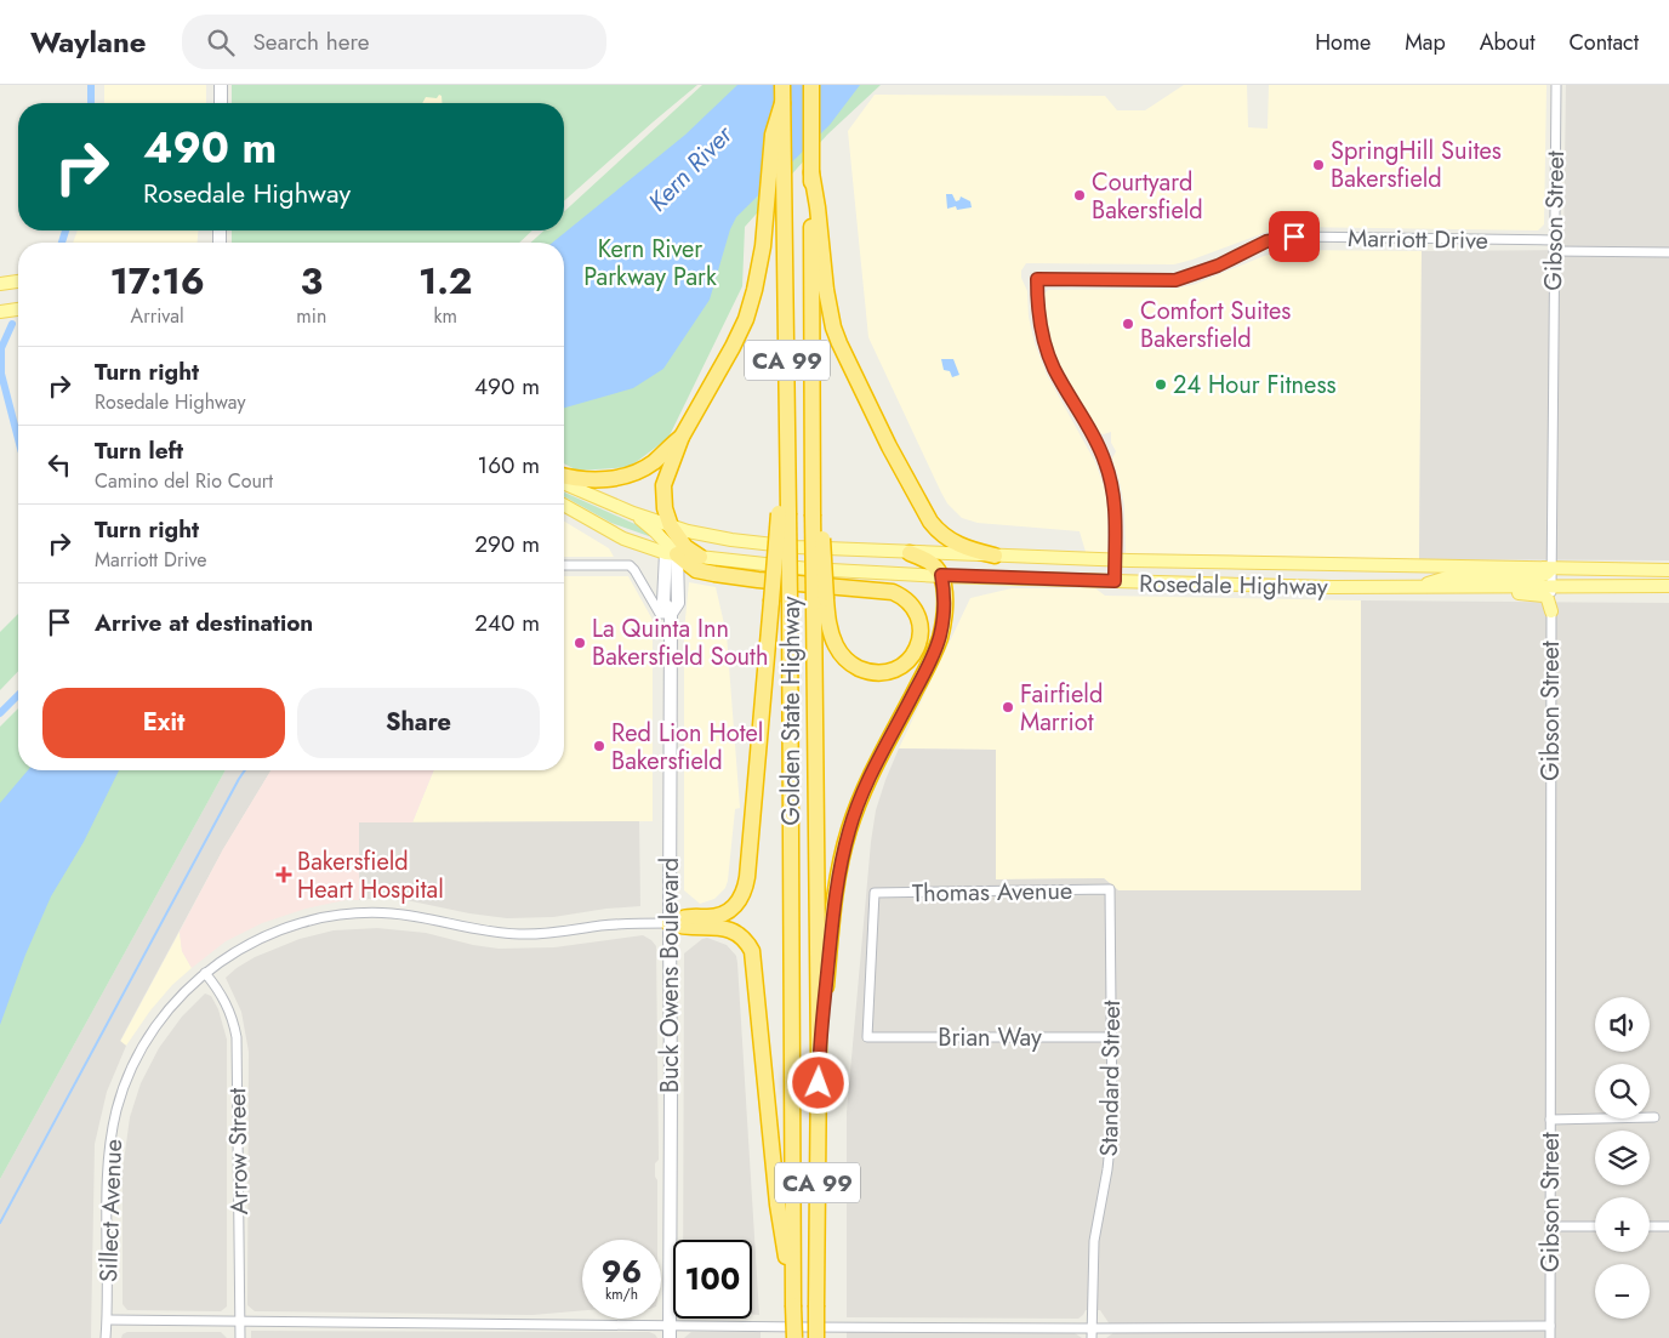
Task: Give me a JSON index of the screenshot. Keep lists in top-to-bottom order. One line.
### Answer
{"streets":{"highway":["CA 99","Golden State Highway"],"main road":["Rosedale Highway","Buck Owens Boulevard"],"street":["Gibson Street","Marriott Drive","Thomas Avenue","Brian Way","Standard Street","Arrow Street","Sillect Avenue"]},"crossings":[["Gibson Street","Marriott Drive"],["Gibson Street","Rosedale Highway"],["Marriott Drive","Rosedale Highway"],["CA 99","Golden State Highway"],["Thomas Avenue","Brian Way"],["Thomas Avenue","Standard Street"],["Buck Owens Boulevard","Sillect Avenue"],["Brian Way","Standard Street"],["Arrow Street","Sillect Avenue"]],"water":["Kern River"],"parks":["Kern River Parkway Park"],"places":{"other":["SpringHill Suites Bakersfield","Courtyard Bakersfield","Comfort Suites Bakersfield","24 Hour Fitness","La Quinta Inn Bakersfield South","Fairfield Marriot","Red Lion Hotel Bakersfield"],"health":["Bakersfield Heart Hospital"]},"page":{"header":"Waylane","search":"Search here","nav":["Home","Map","About","Contact"],"turn":["490 m","Rosedale Highway"],"eta":["17:16","Arrival","3","min","1.2","km"],"list":[{"name":"Turn right","note":"Rosedale Highway","value":"490 m"},{"name":"Turn left","note":"Camino del Rio Court","value":"160 m"},{"name":"Turn right","note":"Marriott Drive","value":"290 m"},{"name":"Arrive at destination","value":"240 m"}],"buttons":["Exit","Share"],"map_buttons":["+","−"],"speed":"96 km/h","limit":"100"}}
